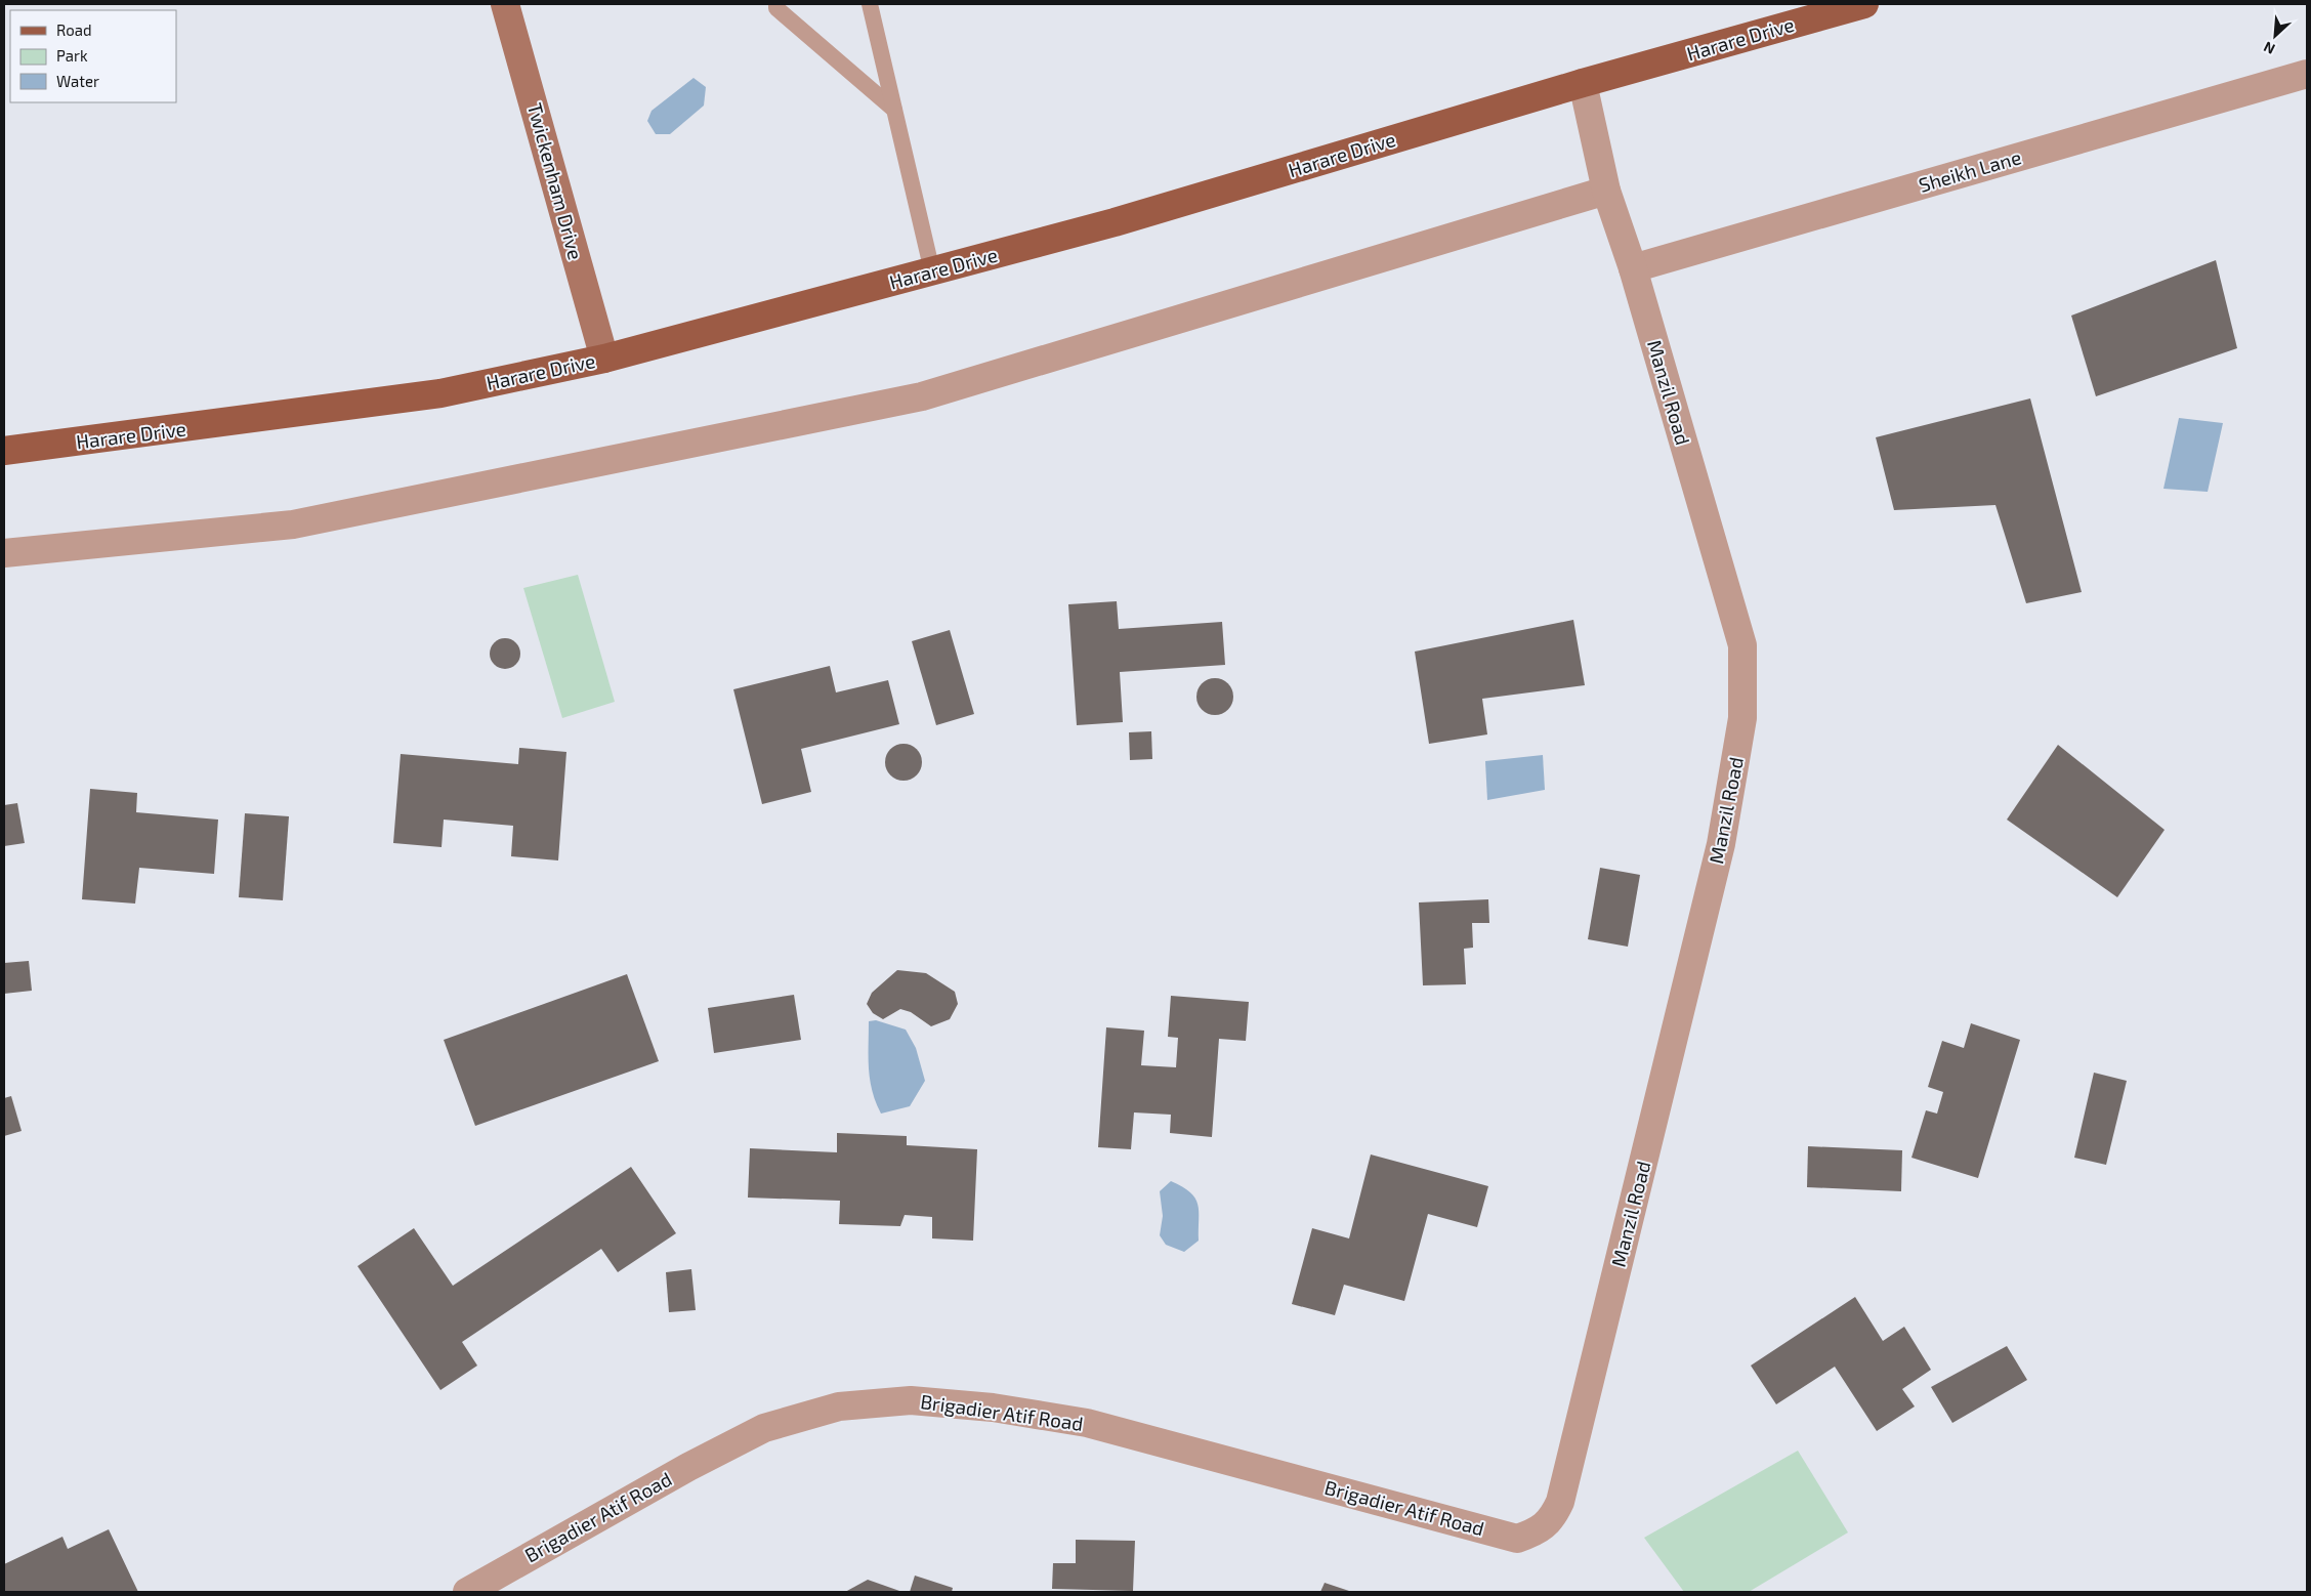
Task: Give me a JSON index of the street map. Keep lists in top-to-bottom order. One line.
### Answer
{"streets":{"main road":["Harare Drive"],"street":["Sheikh Lane","Twickenham Drive","Manzil Road","Brigadier Atif Road"]},"crossings":[["Harare Drive","Twickenham Drive"],["Harare Drive","Manzil Road"],["Sheikh Lane","Manzil Road"],["Manzil Road","Brigadier Atif Road"]],"legend":["Road","Park","Water"],"north":"bottom left"}
